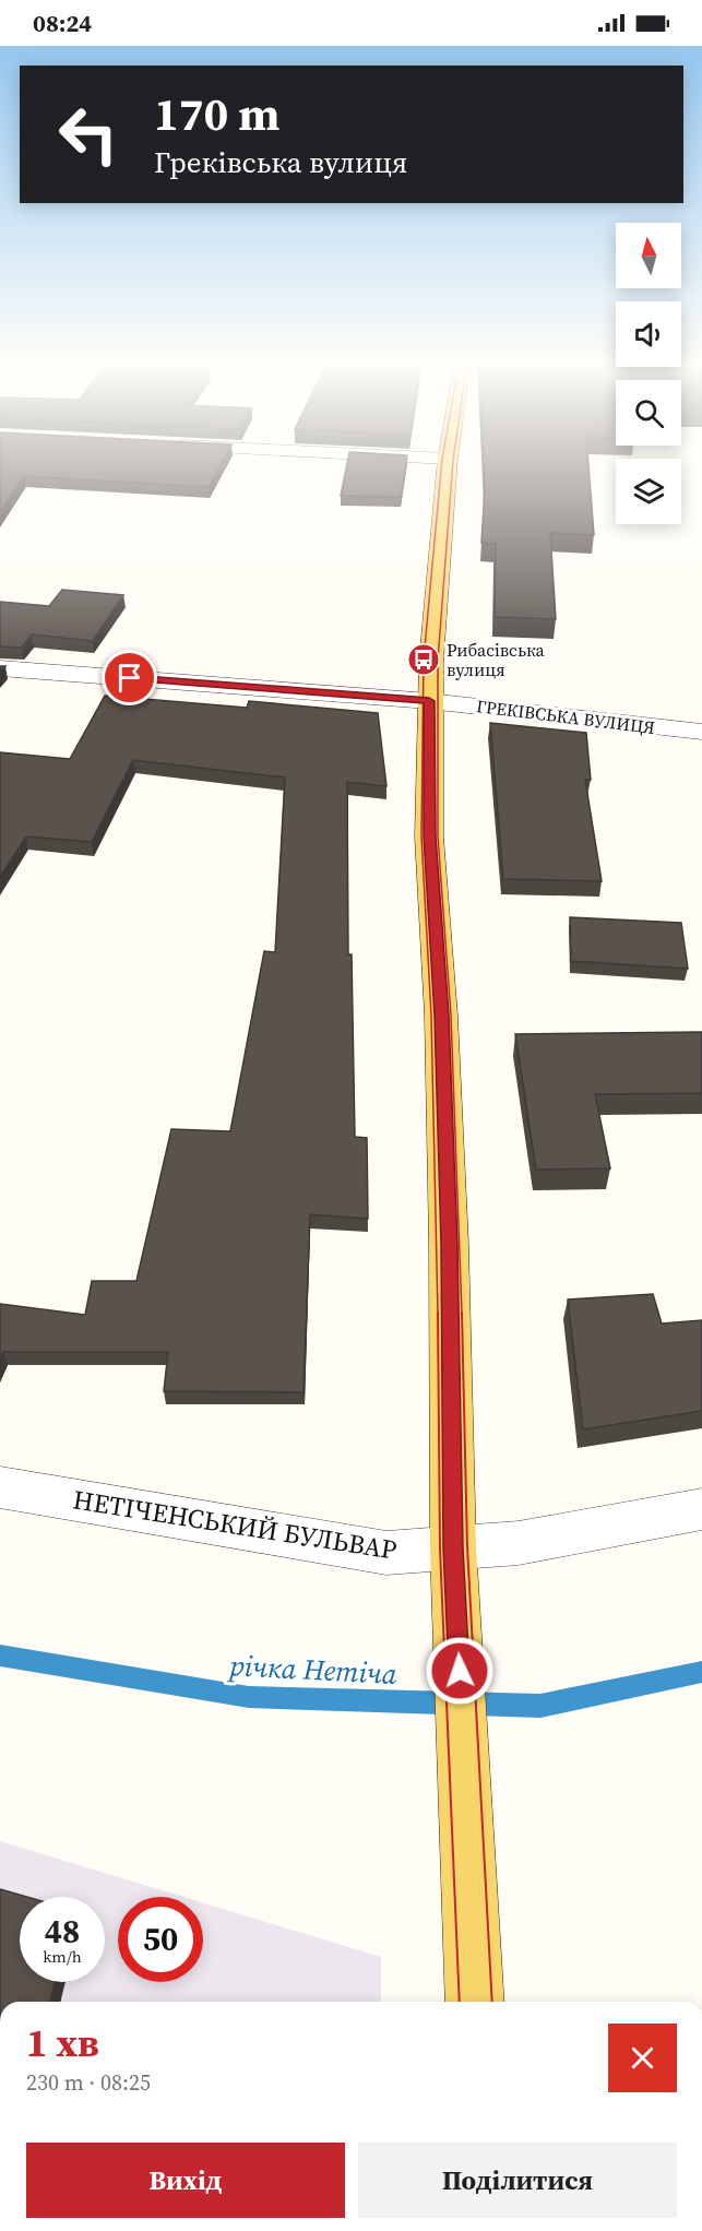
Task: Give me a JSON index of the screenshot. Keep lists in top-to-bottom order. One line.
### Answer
{"streets":{"street":["ГРЕКІВСЬКА ВУЛИЦЯ","НЕТІЧЕНСЬКИЙ БУЛЬВАР"]},"water":["річка Нетіча"],"places":{"bus stop":["Рибасівська вулиця"]},"north":"top","page":{"status":"08:24","turn":["170 m","Греківська вулиця"],"speed":"48 km/h","limit":"50","heading":["1 хв","230 m · 08:25"],"buttons":["Вихід","Поділитися"]}}
